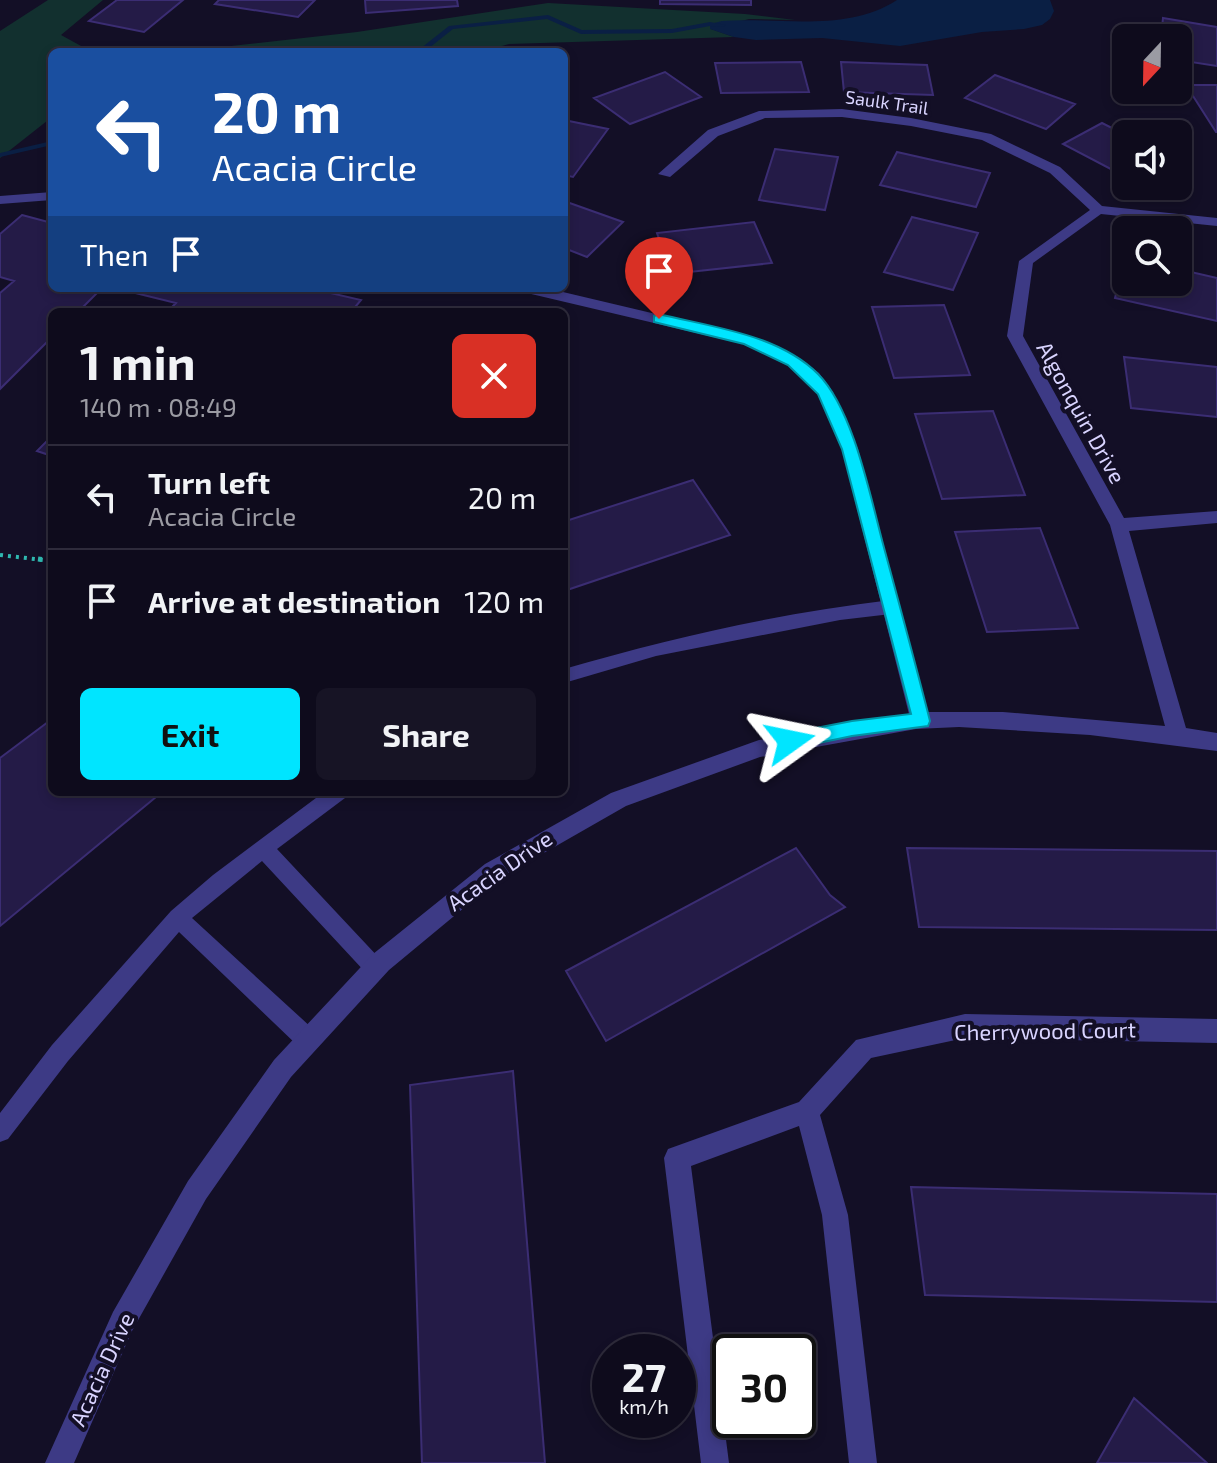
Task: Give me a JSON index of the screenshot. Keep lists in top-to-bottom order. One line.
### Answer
{"streets":{"street":["Saulk Trail","Algonquin Drive","Acacia Drive","Cherrywood Court"]},"crossings":[["Saulk Trail","Algonquin Drive"],["Algonquin Drive","Acacia Drive"]],"north":"bottom","page":{"turn":["20 m","Acacia Circle"],"then":"Then","heading":["1 min","140 m · 08:49"],"list":[{"name":"Turn left","note":"Acacia Circle","value":"20 m"},{"name":"Arrive at destination","value":"120 m"}],"buttons":["Exit","Share"],"speed":"27 km/h","limit":"30"}}
